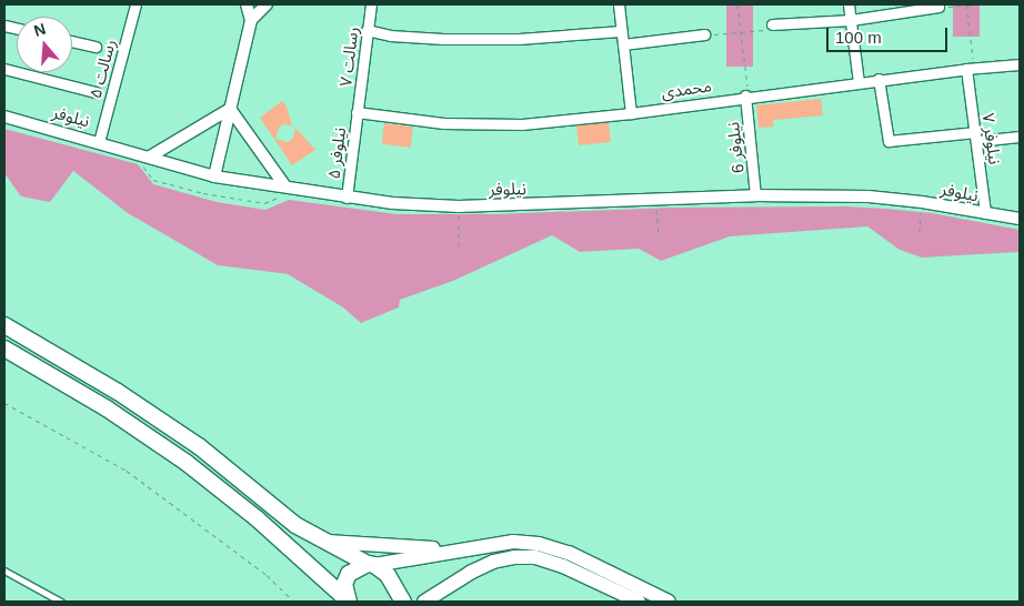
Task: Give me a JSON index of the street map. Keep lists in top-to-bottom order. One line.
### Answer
{"streets":{"street":["رسالت ۷","رسالت ۵","محمدی","نیلوفر","نیلوفر ۷","نیلوفر 6","نیلوفر ۵"]},"crossings":[["رسالت ۷","محمدی"],["رسالت ۷","نیلوفر ۵"],["رسالت ۵","نیلوفر"],["محمدی","نیلوفر ۷"],["محمدی","نیلوفر 6"],["محمدی","نیلوفر ۵"],["نیلوفر","نیلوفر ۷"],["نیلوفر","نیلوفر 6"],["نیلوفر","نیلوفر ۵"]],"scale_bar":"100 m","north":"top"}
